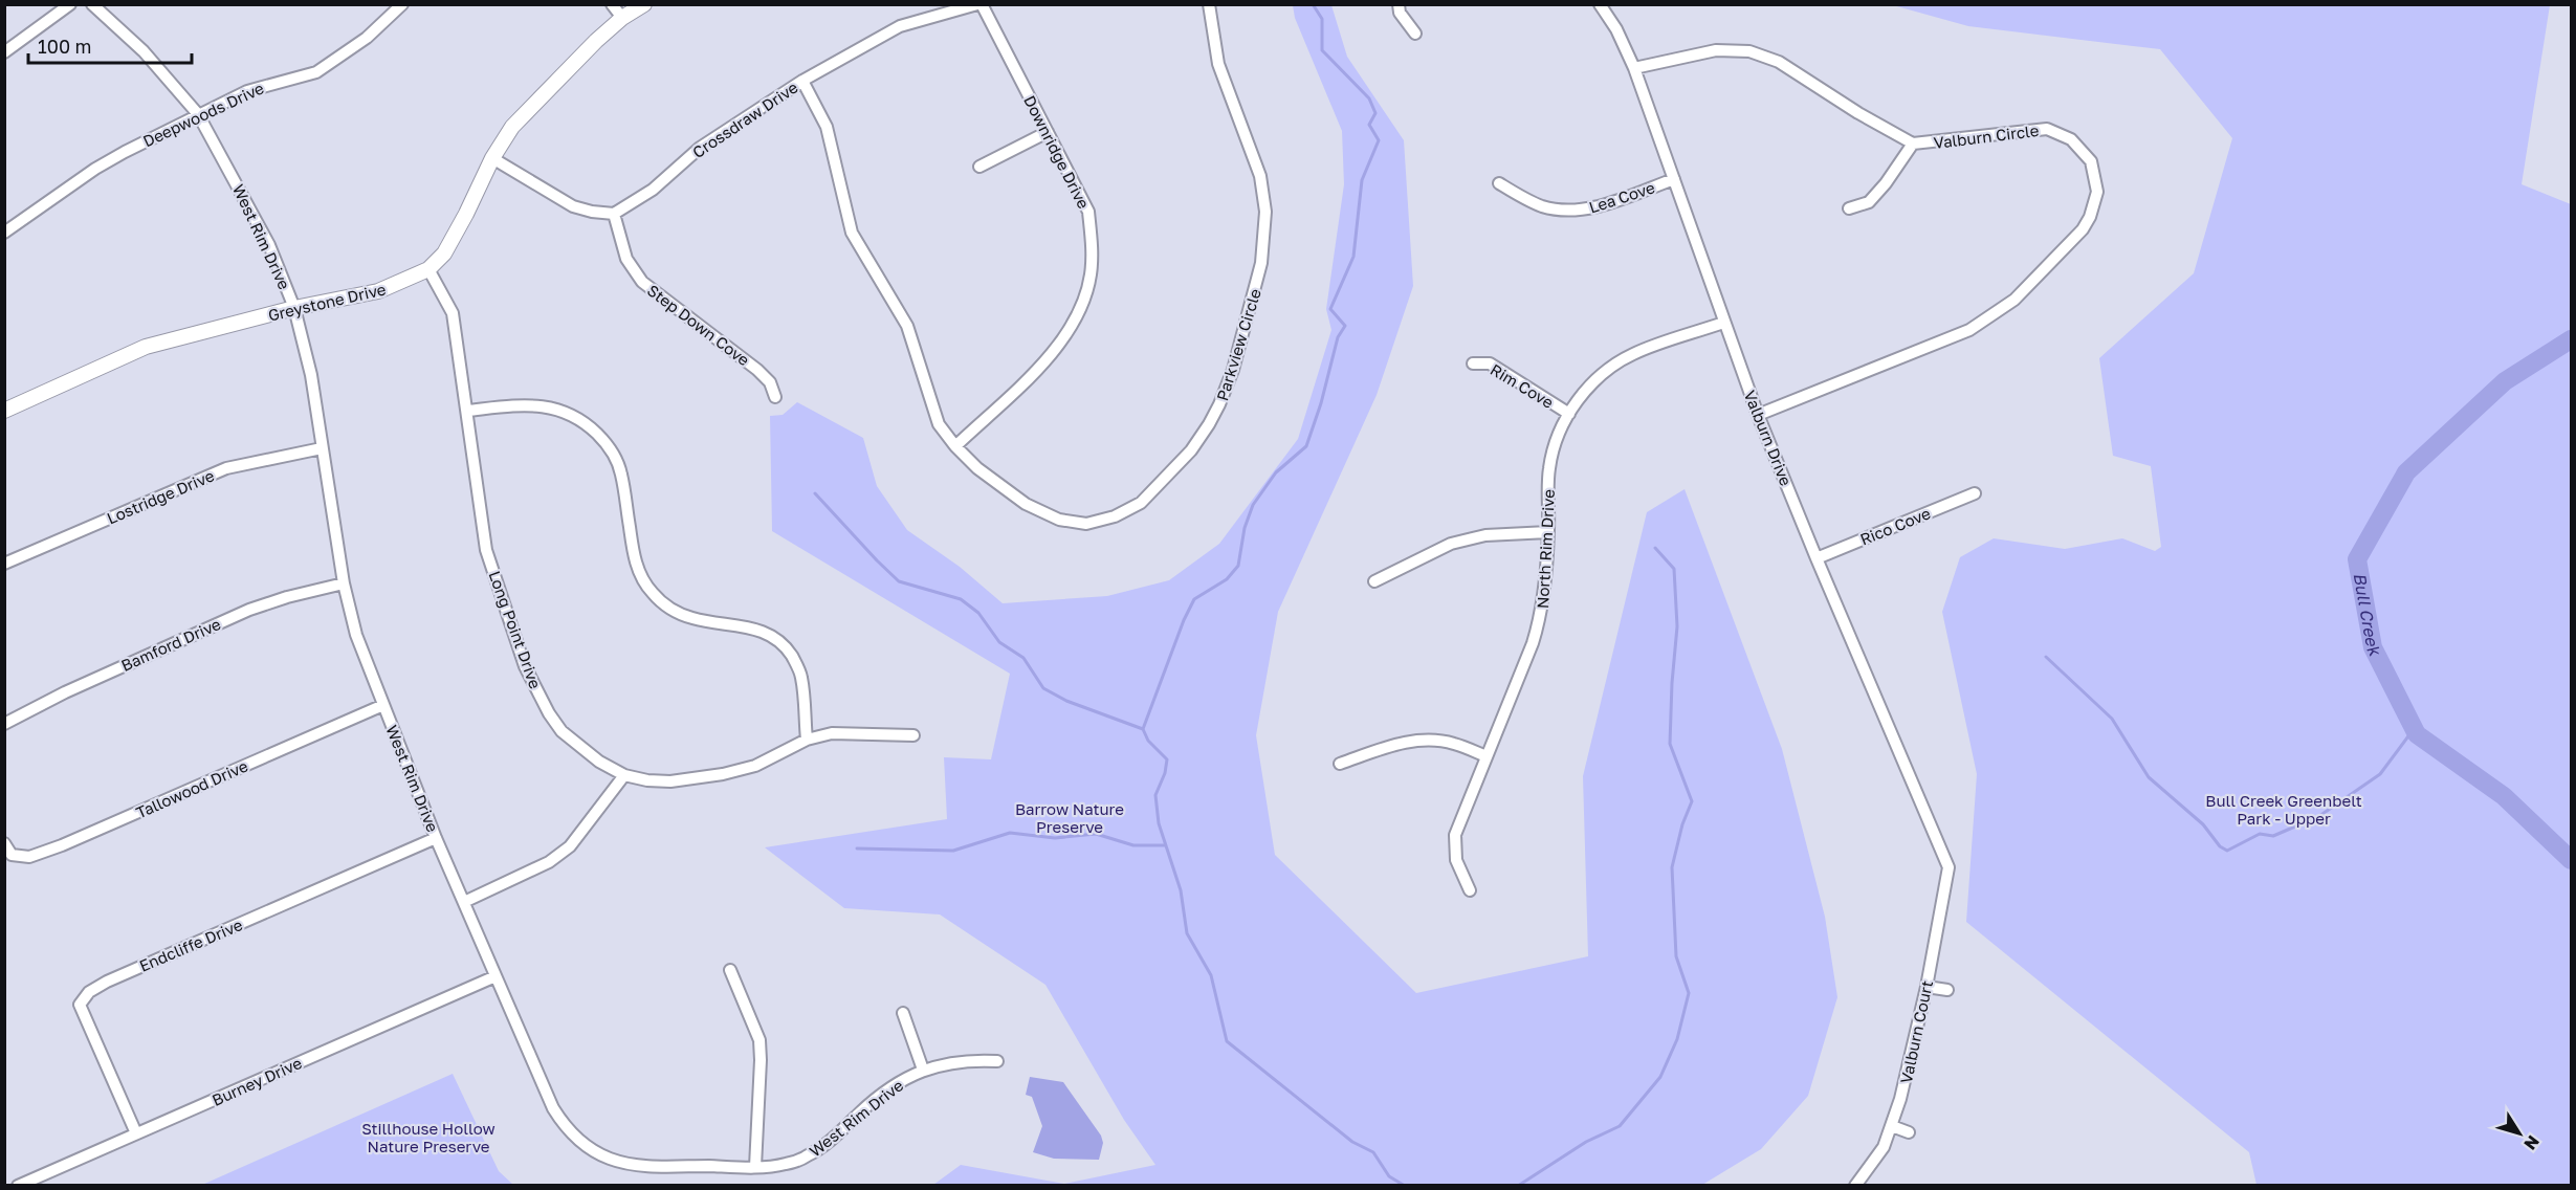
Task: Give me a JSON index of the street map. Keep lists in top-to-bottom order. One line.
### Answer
{"streets":{"street":["Deepwoods Drive","Crossdraw Drive","Valburn Circle","Downridge Drive","Lea Cove","West Rim Drive","Greystone Drive","Step Down Cove","Parkview Circle","Rim Cove","Valburn Drive","Lostridge Drive","Rico Cove","North Rim Drive","Long Point Drive","Bamford Drive","Tallowood Drive","Endcliffe Drive","Valburn Court","Burney Drive"]},"crossings":[["Deepwoods Drive","West Rim Drive"],["Crossdraw Drive","Step Down Cove"],["Crossdraw Drive","Parkview Circle"],["Valburn Circle","Valburn Drive"],["Downridge Drive","Parkview Circle"],["Lea Cove","Valburn Drive"],["West Rim Drive","Greystone Drive"],["West Rim Drive","Lostridge Drive"],["West Rim Drive","Bamford Drive"],["West Rim Drive","Tallowood Drive"],["West Rim Drive","Endcliffe Drive"],["West Rim Drive","Burney Drive"],["Greystone Drive","Long Point Drive"],["Rim Cove","North Rim Drive"],["Valburn Drive","Rico Cove"],["Valburn Drive","North Rim Drive"],["Valburn Drive","Valburn Court"],["Endcliffe Drive","Burney Drive"]],"water":["Bull Creek"],"parks":["Bull Creek Greenbelt Park - Upper","Barrow Nature Preserve","Stillhouse Hollow Nature Preserve"],"scale_bar":"100 m","north":"bottom right"}
